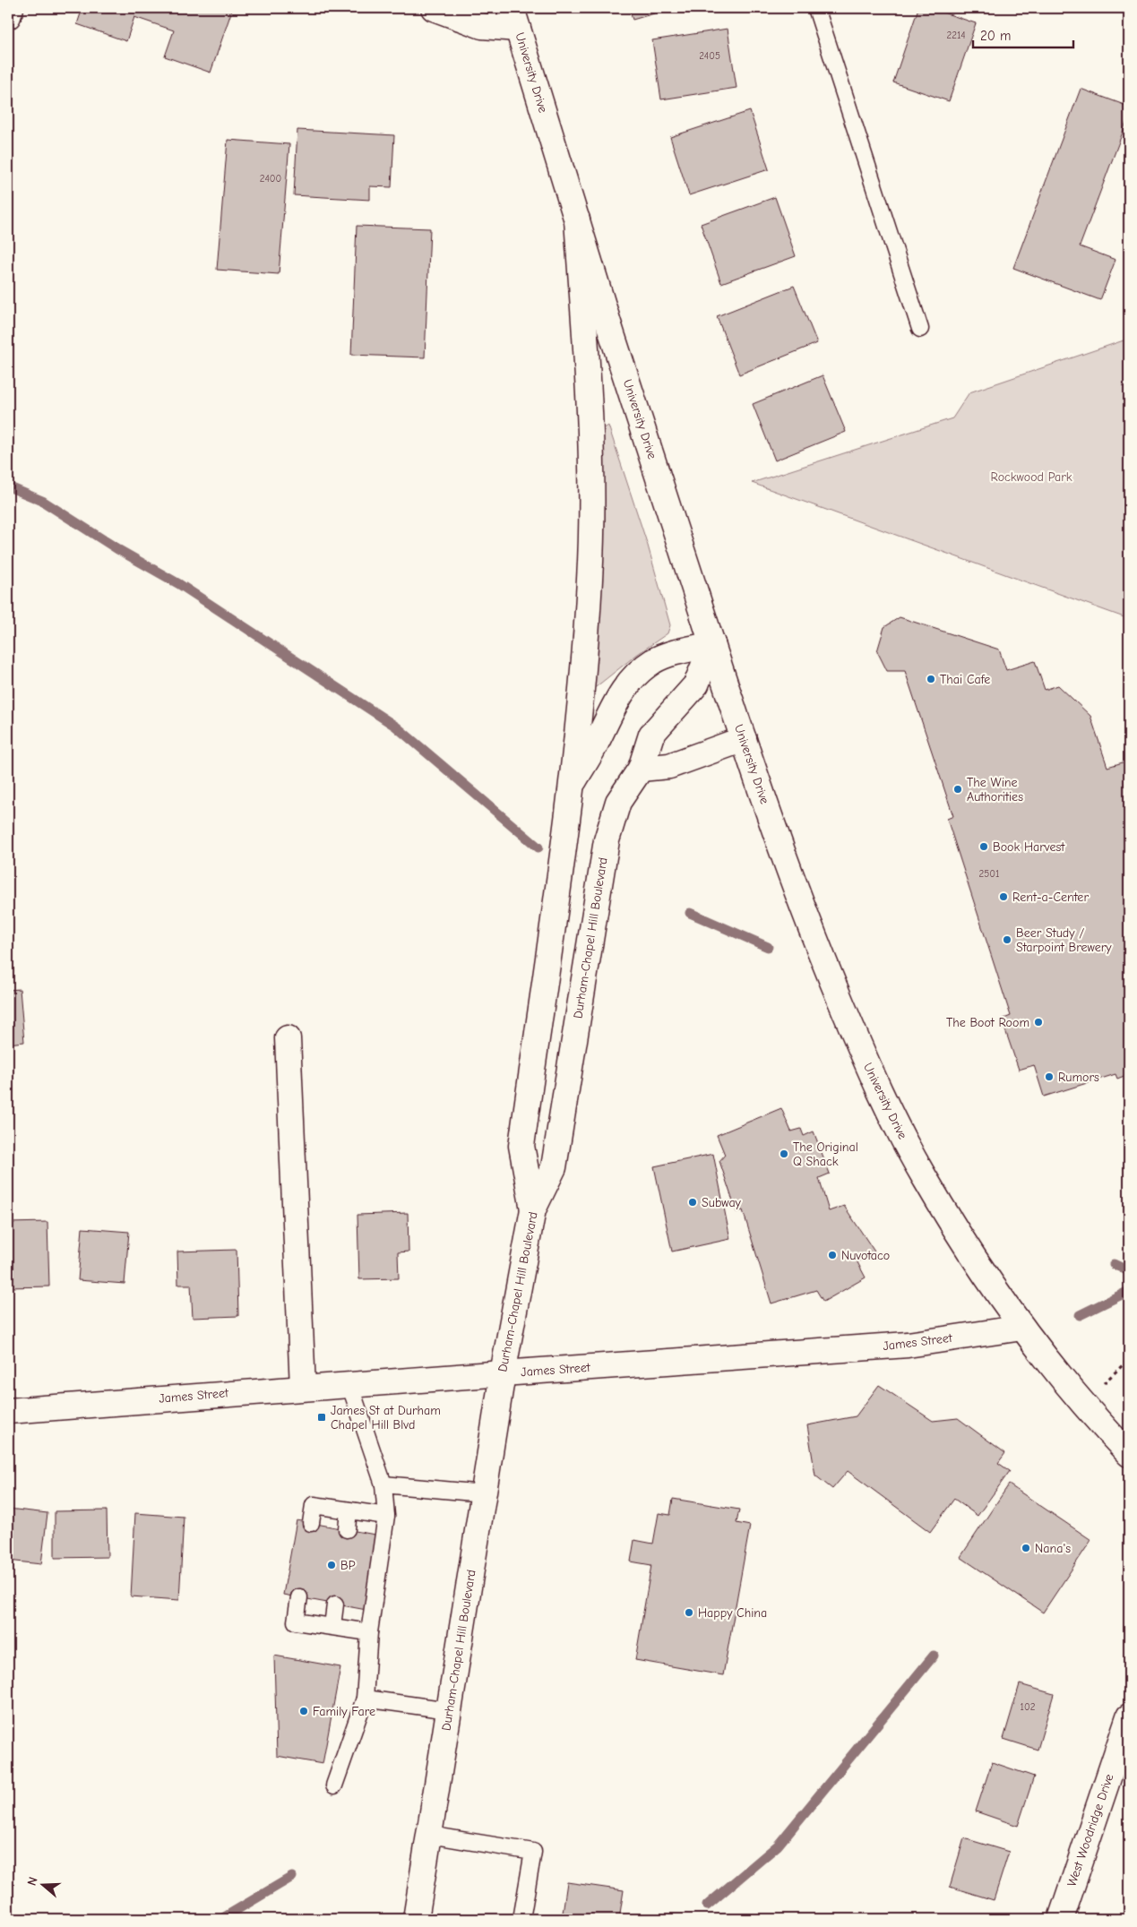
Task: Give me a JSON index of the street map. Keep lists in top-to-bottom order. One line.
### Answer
{"streets":{"main road":["University Drive","Durham-Chapel Hill Boulevard","James Street","West Woodridge Drive"]},"crossings":[["University Drive","Durham-Chapel Hill Boulevard"],["University Drive","James Street"],["Durham-Chapel Hill Boulevard","James Street"]],"parks":["Rockwood Park"],"places":{"other":["Thai Cafe","The Wine Authorities","Book Harvest","Rent-a-Center","Beer Study / Starpoint Brewery","The Boot Room","Rumors","The Original Q Shack","Subway","Nuvotaco","Nana's","BP","Happy China","Family Fare"],"transit":["James St at Durham Chapel Hill Blvd"]},"house_numbers":["2214","2405","2400","2501","102"],"scale_bar":"20 m","north":"left"}
